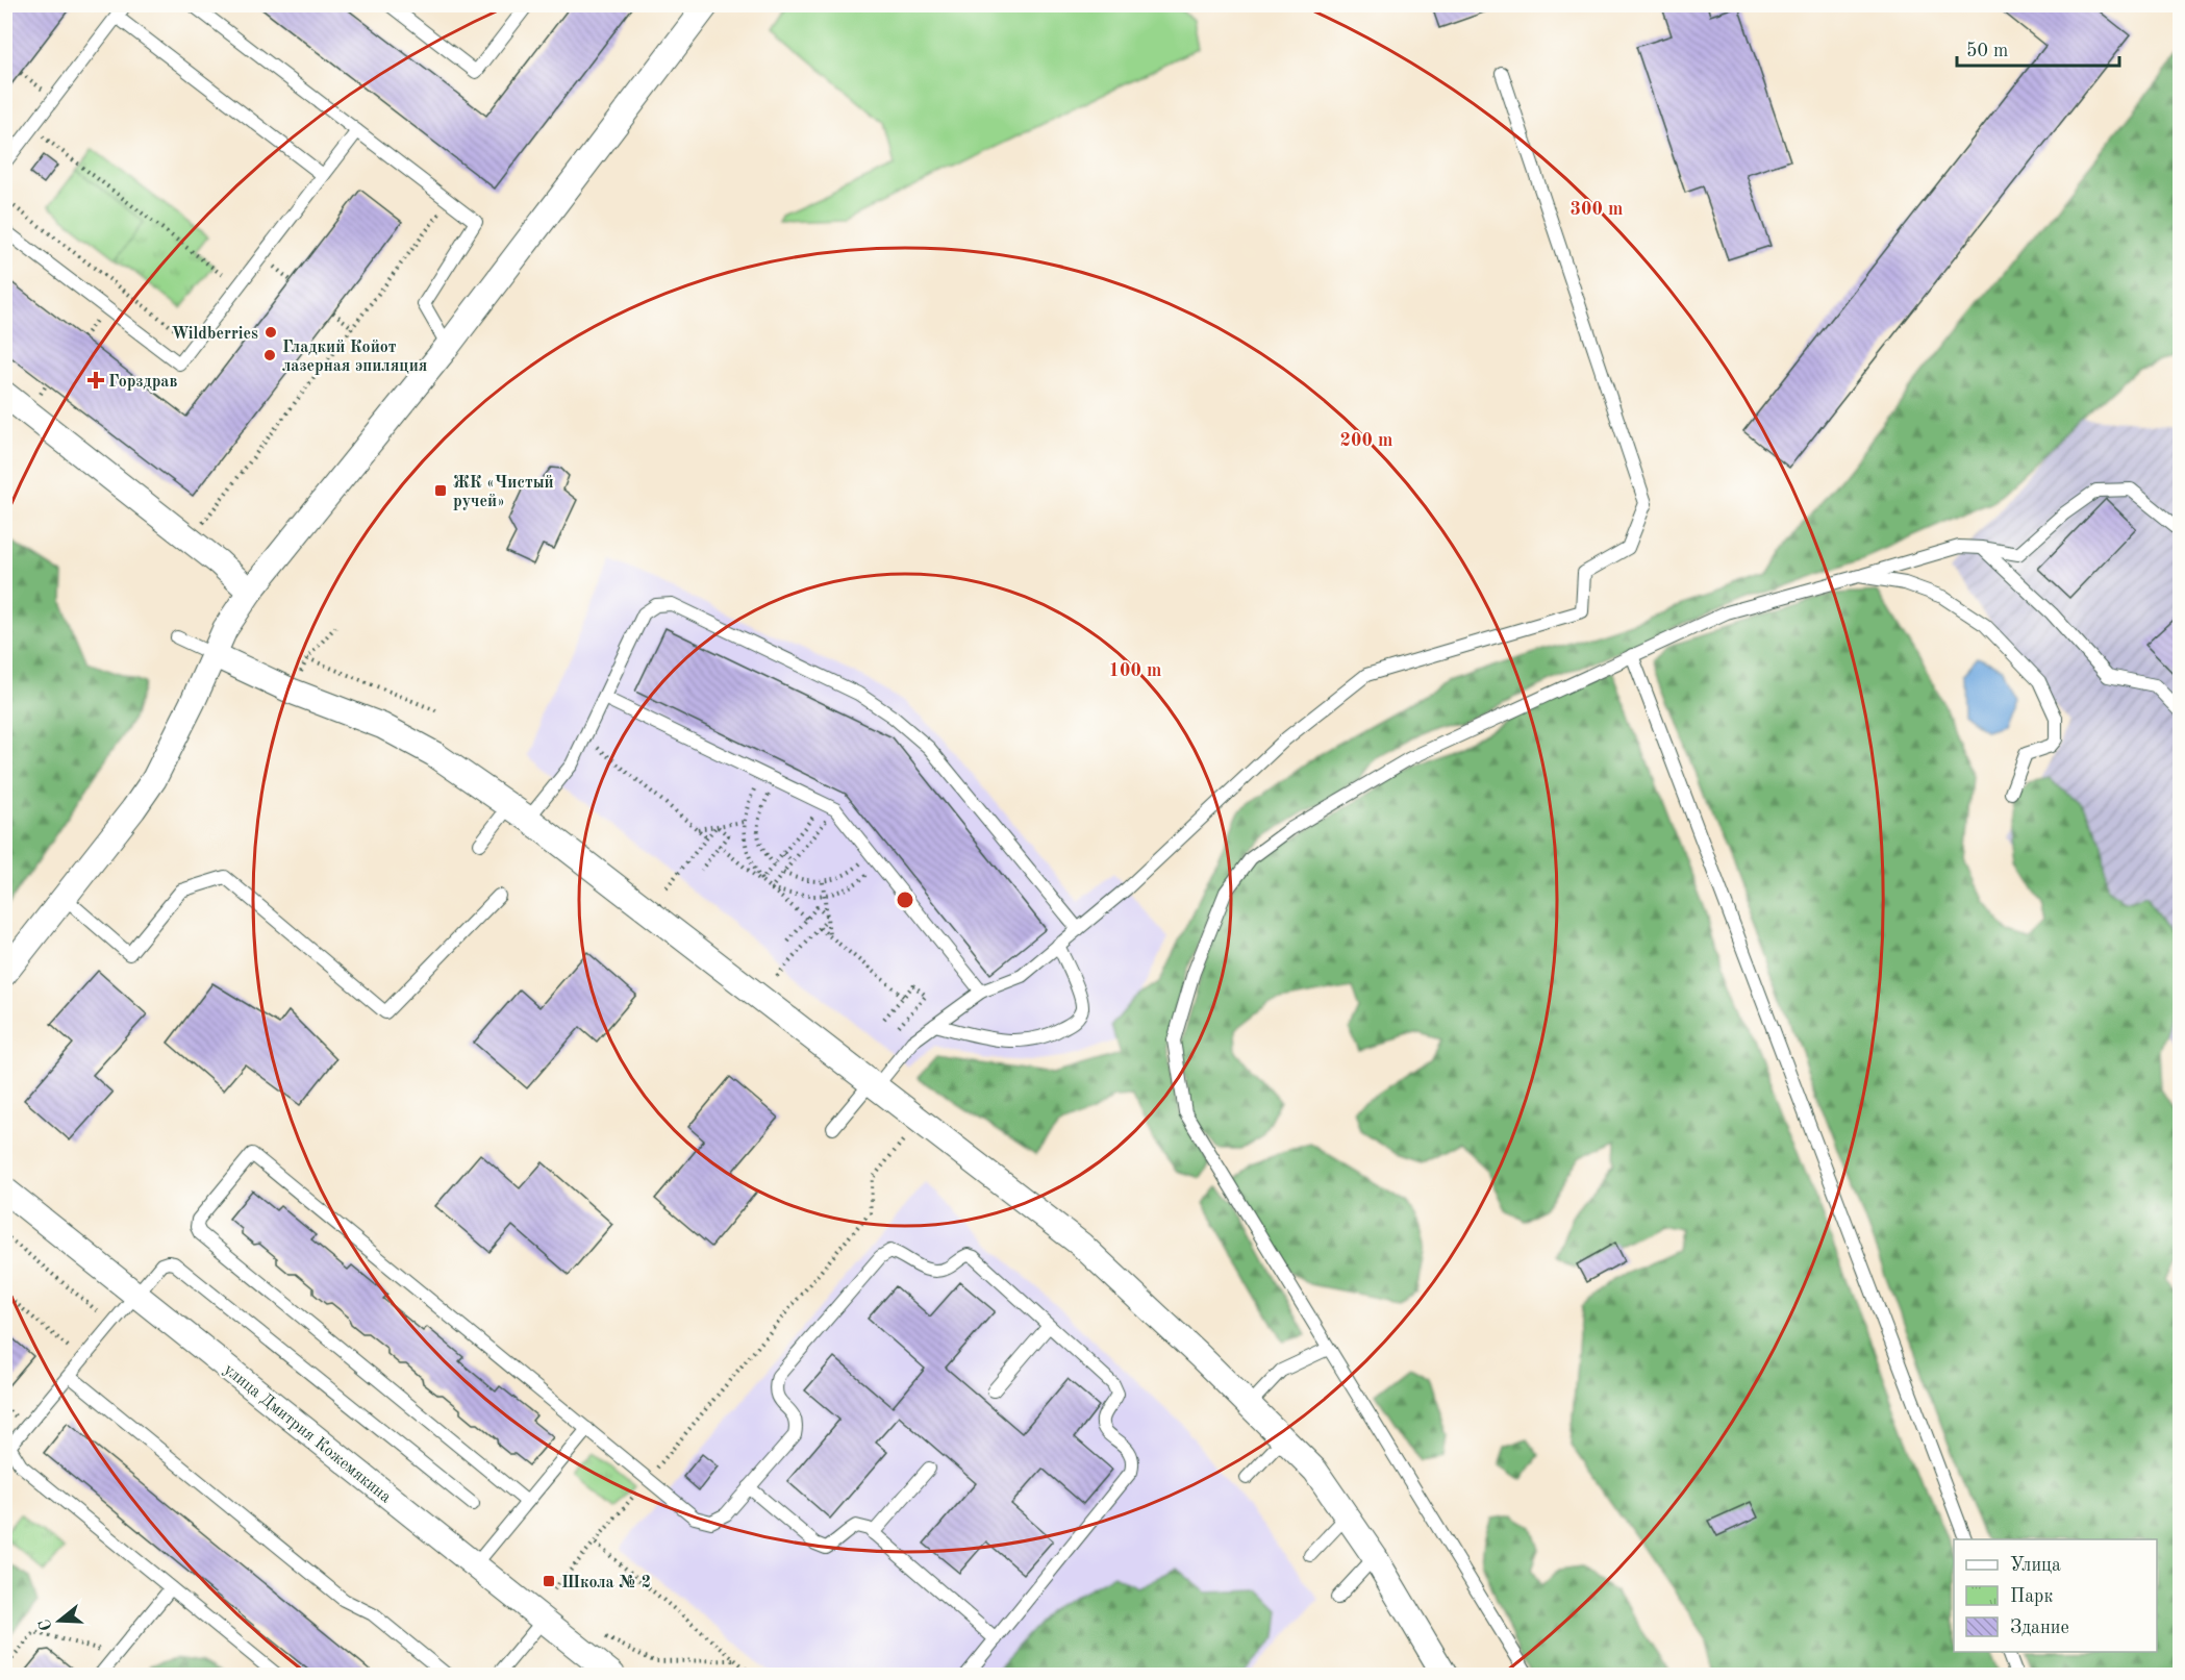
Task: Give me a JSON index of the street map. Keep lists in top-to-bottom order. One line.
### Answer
{"streets":{"street":["улица Дмитрия Кожемякина"]},"places":{"other":["Wildberries","Гладкий Койот лазерная эпиляция"],"health":["Горздрав"],"transit":["ЖК «Чистый ручей»","Школа № 2"]},"legend":["Улица","Парк","Здание"],"scale_bar":"50 m","north":"left","rings":["300 m","200 m","100 m"]}
